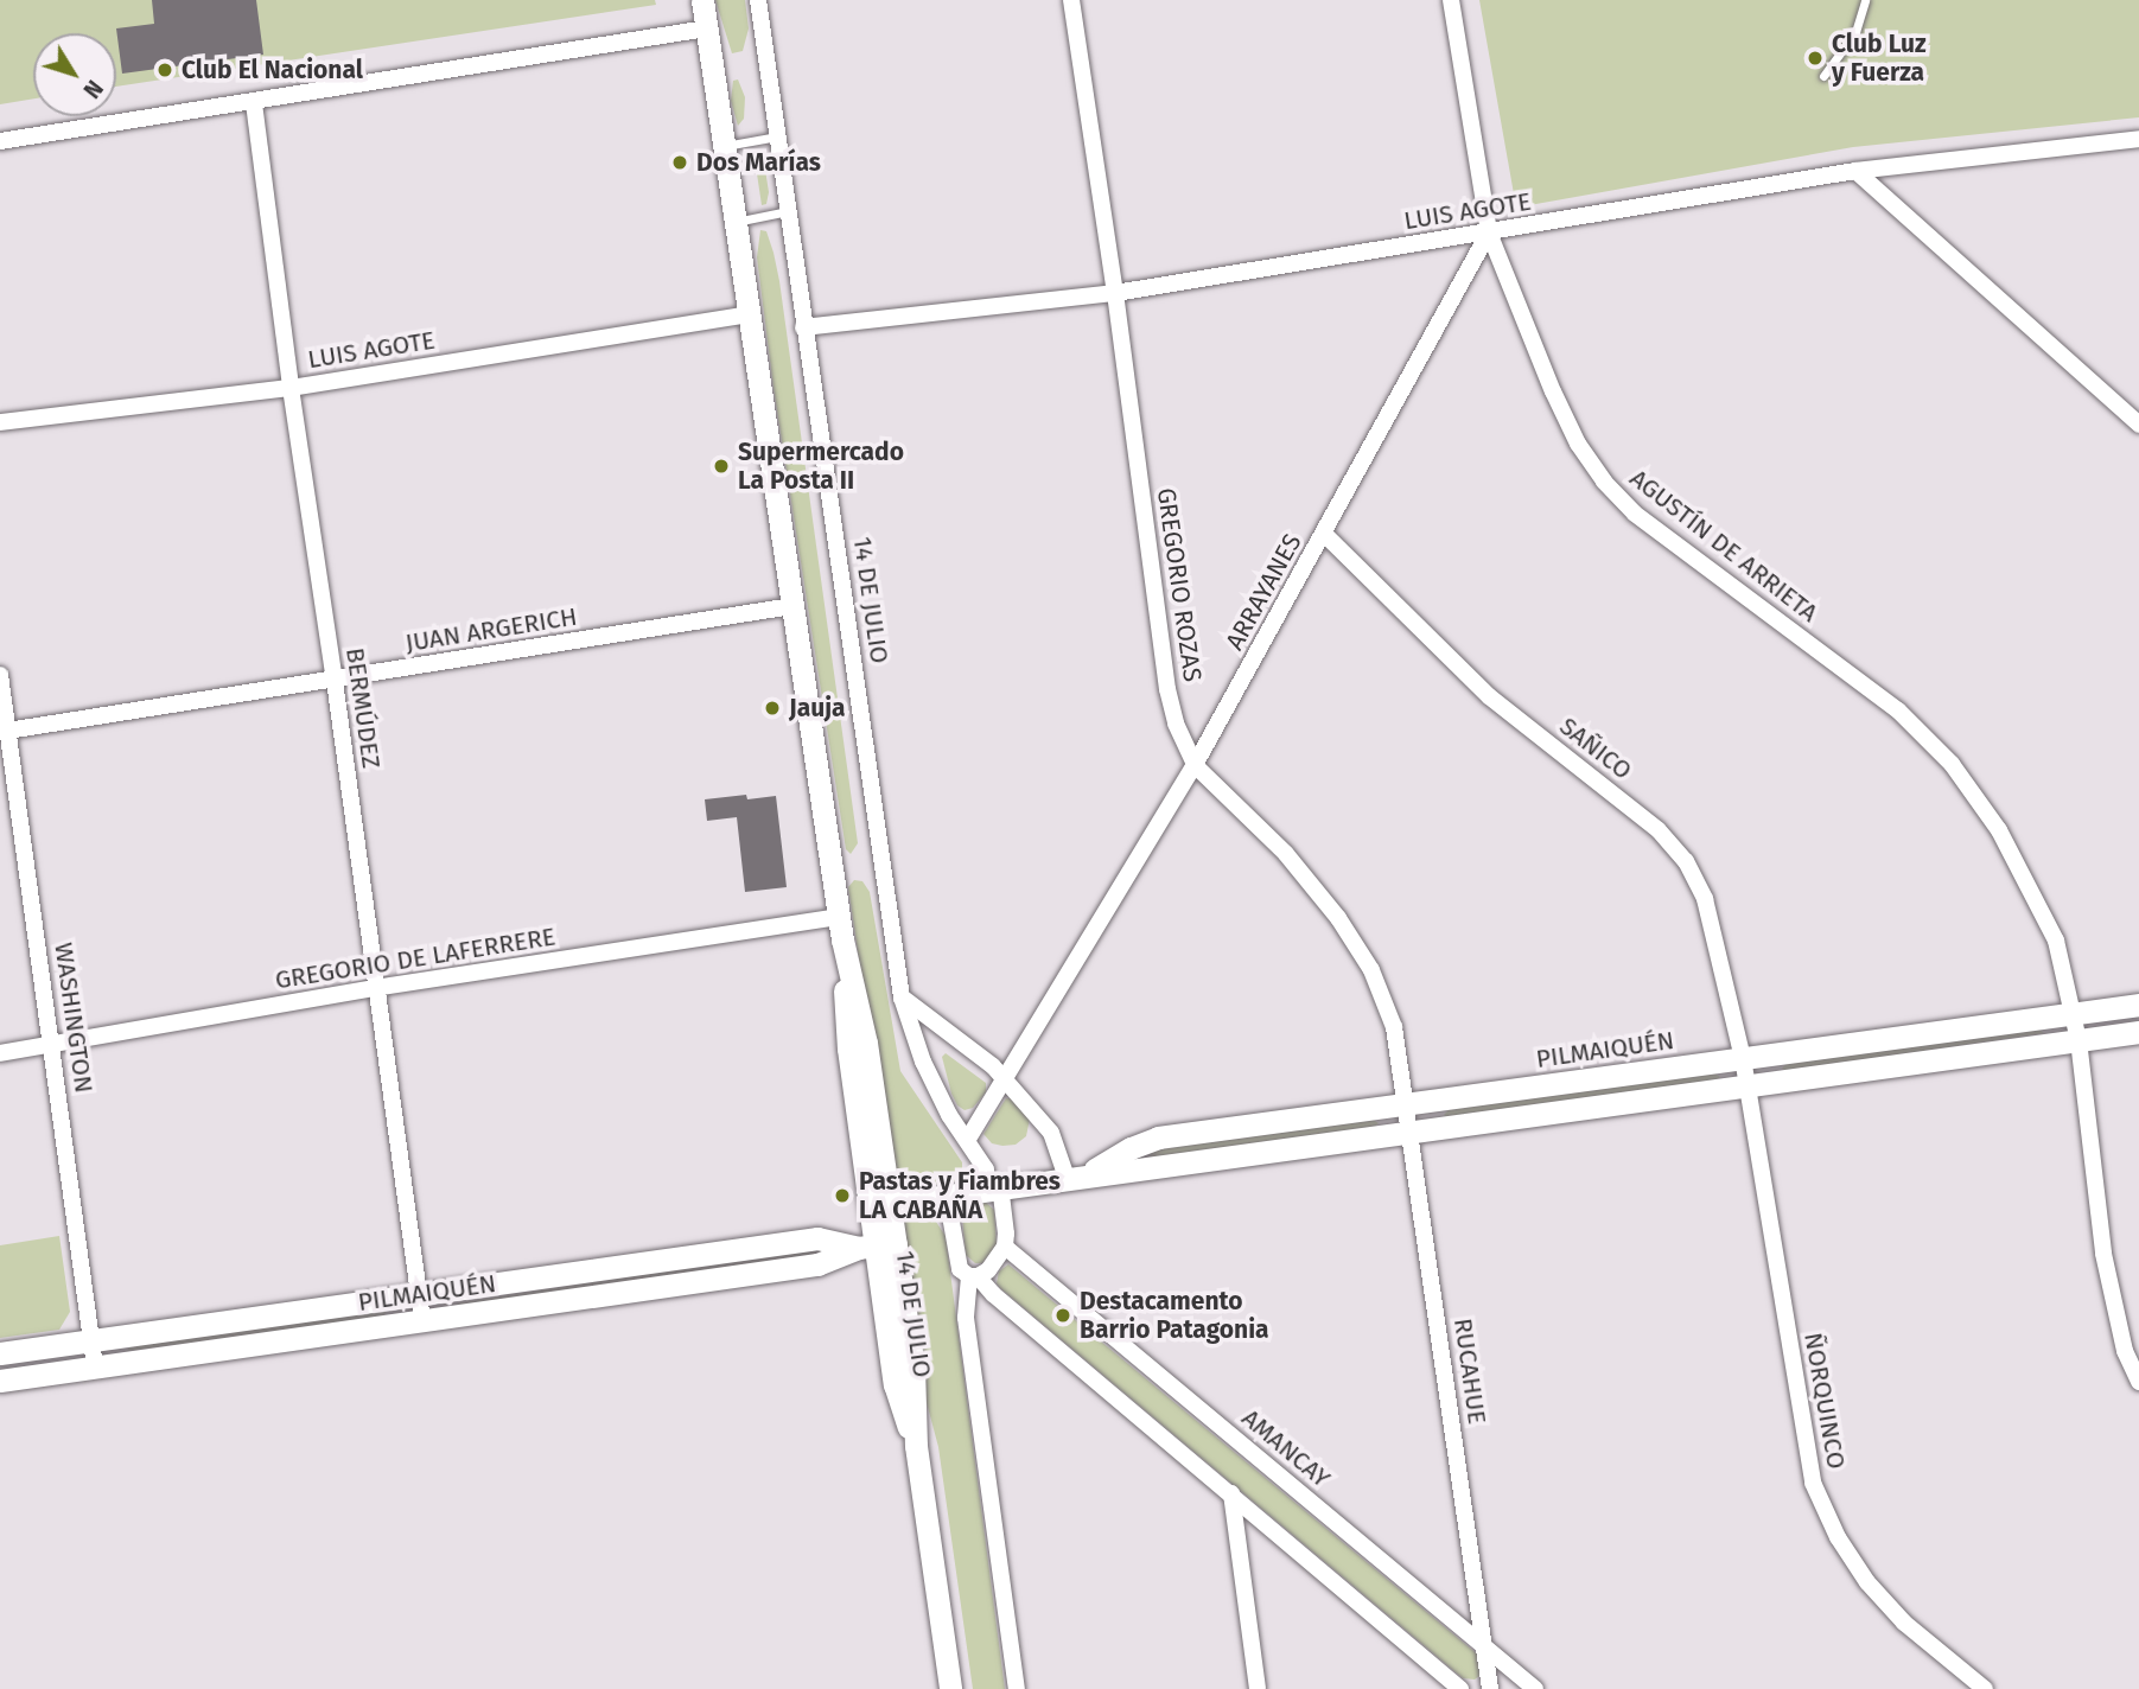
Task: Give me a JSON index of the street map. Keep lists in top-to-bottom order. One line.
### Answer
{"streets":{"main road":["14 DE JULIO","PILMAIQUÉN"],"street":["LUIS AGOTE","AGUSTÍN DE ARRIETA","GREGORIO ROZAS","ARRAYANES","JUAN ARGERICH","BERMÚDEZ","SAÑICO","GREGORIO DE LAFERRERE","WASHINGTON","RUCAHUE","ÑORQUINCO","AMANCAY"]},"crossings":[["LUIS AGOTE","AGUSTÍN DE ARRIETA"],["LUIS AGOTE","GREGORIO ROZAS"],["LUIS AGOTE","ARRAYANES"],["LUIS AGOTE","14 DE JULIO"],["LUIS AGOTE","BERMÚDEZ"],["AGUSTÍN DE ARRIETA","ARRAYANES"],["AGUSTÍN DE ARRIETA","PILMAIQUÉN"],["GREGORIO ROZAS","ARRAYANES"],["GREGORIO ROZAS","PILMAIQUÉN"],["GREGORIO ROZAS","RUCAHUE"],["ARRAYANES","14 DE JULIO"],["ARRAYANES","SAÑICO"],["14 DE JULIO","JUAN ARGERICH"],["14 DE JULIO","GREGORIO DE LAFERRERE"],["14 DE JULIO","PILMAIQUÉN"],["14 DE JULIO","AMANCAY"],["JUAN ARGERICH","BERMÚDEZ"],["JUAN ARGERICH","WASHINGTON"],["BERMÚDEZ","GREGORIO DE LAFERRERE"],["BERMÚDEZ","PILMAIQUÉN"],["SAÑICO","PILMAIQUÉN"],["SAÑICO","ÑORQUINCO"],["GREGORIO DE LAFERRERE","WASHINGTON"],["WASHINGTON","PILMAIQUÉN"],["PILMAIQUÉN","RUCAHUE"],["PILMAIQUÉN","ÑORQUINCO"],["RUCAHUE","AMANCAY"]],"places":["Club Luz y Fuerza","Club El Nacional","Dos Marías","Supermercado La Posta II","Jauja","Pastas y Fiambres LA CABAÑA","Destacamento Barrio Patagonia"],"north":"bottom right"}
